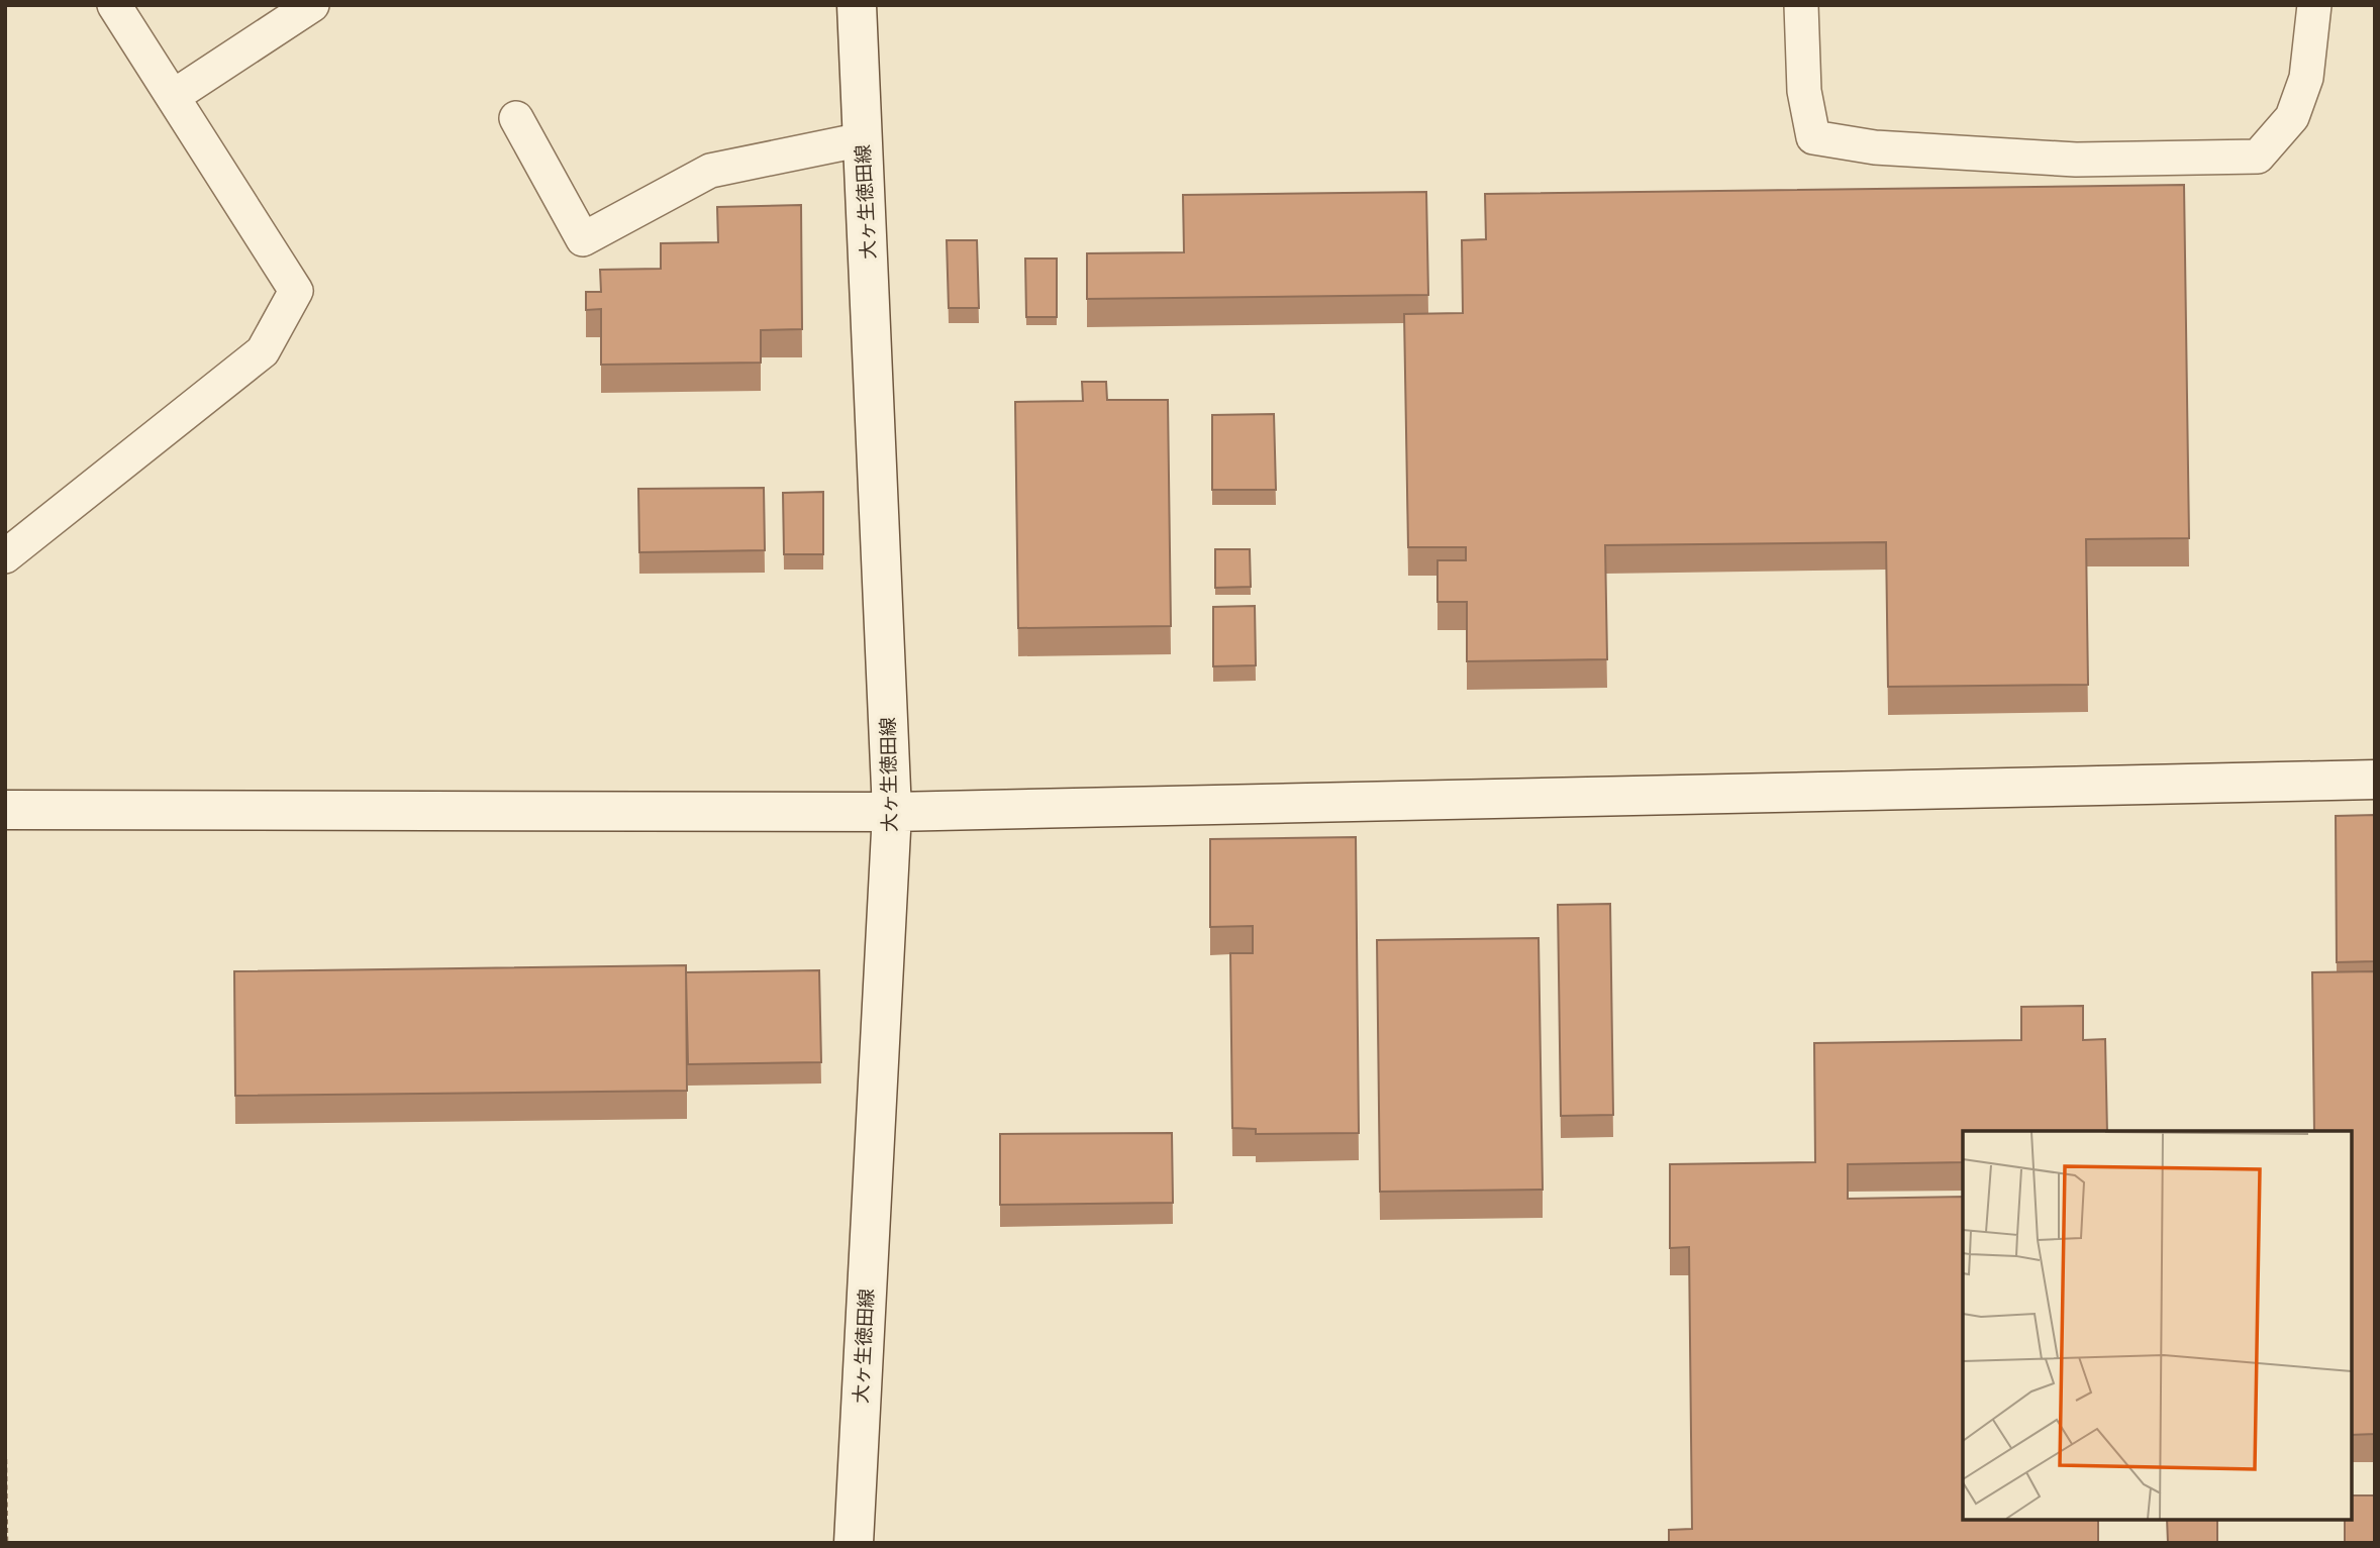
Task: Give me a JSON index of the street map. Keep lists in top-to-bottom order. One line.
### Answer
{"streets":{"street":["大ヶ生徳田線"]}}
